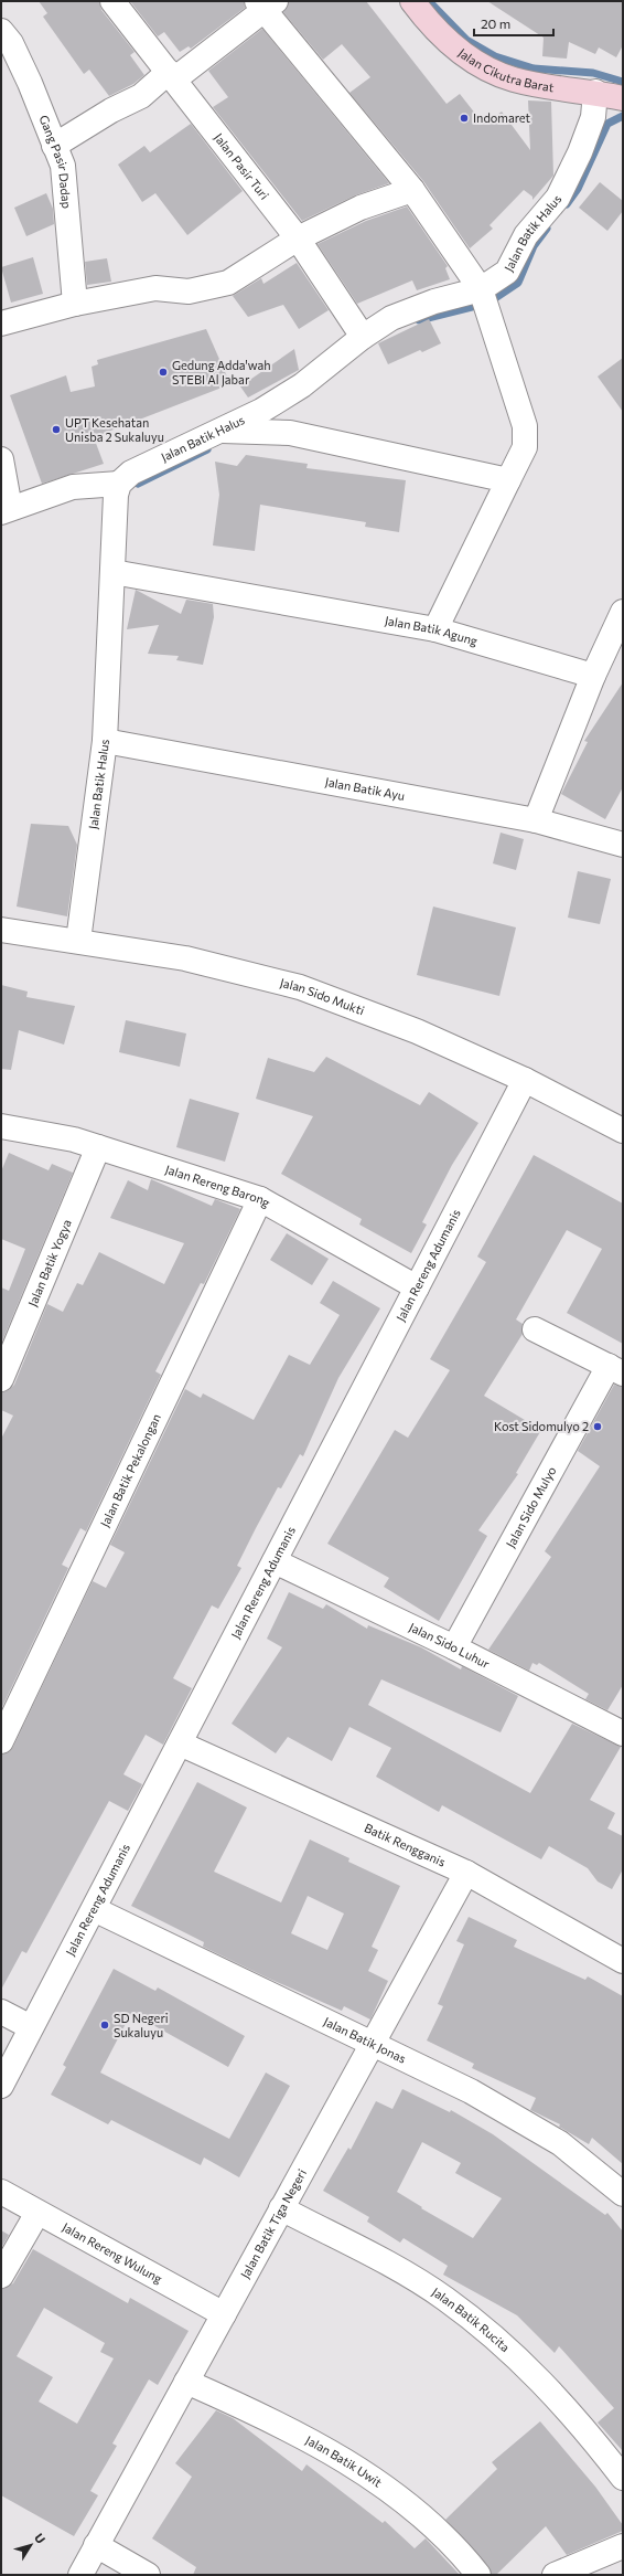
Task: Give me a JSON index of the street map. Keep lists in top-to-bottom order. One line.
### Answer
{"streets":{"main road":["Jalan Cikutra Barat"],"street":["Gang Pasir Dadap","Jalan Pasir Turi","Jalan Batik Halus","Jalan Batik Agung","Jalan Batik Ayu","Jalan Sido Mukti","Jalan Rereng Barong","Jalan Batik Yogya","Jalan Rereng Adumanis","Jalan Batik Pekalongan","Jalan Sido Mulyo","Jalan Sido Luhur","Batik Rengganis","Jalan Batik Jonas","Jalan Batik Tiga Negeri","Jalan Rereng Wulung","Jalan Batik Rucita","Jalan Batik Uwit"]},"crossings":[["Jalan Cikutra Barat","Jalan Batik Halus"],["Jalan Pasir Turi","Jalan Batik Halus"],["Jalan Batik Halus","Jalan Batik Agung"],["Jalan Batik Halus","Jalan Batik Ayu"],["Jalan Batik Halus","Jalan Sido Mukti"],["Jalan Sido Mukti","Jalan Rereng Adumanis"],["Jalan Rereng Barong","Jalan Batik Yogya"],["Jalan Rereng Barong","Jalan Rereng Adumanis"],["Jalan Rereng Barong","Jalan Batik Pekalongan"],["Jalan Rereng Adumanis","Jalan Sido Luhur"],["Jalan Rereng Adumanis","Batik Rengganis"],["Jalan Rereng Adumanis","Jalan Batik Jonas"],["Jalan Sido Mulyo","Jalan Sido Luhur"],["Batik Rengganis","Jalan Batik Tiga Negeri"],["Jalan Batik Jonas","Jalan Batik Tiga Negeri"],["Jalan Batik Tiga Negeri","Jalan Rereng Wulung"],["Jalan Batik Tiga Negeri","Jalan Batik Rucita"],["Jalan Batik Tiga Negeri","Jalan Batik Uwit"]],"places":["Indomaret","Gedung Adda'wah STEBI Al Jabar","UPT Kesehatan Unisba 2 Sukaluyu","Kost Sidomulyo 2","SD Negeri Sukaluyu"],"scale_bar":"20 m","north":"top right"}
